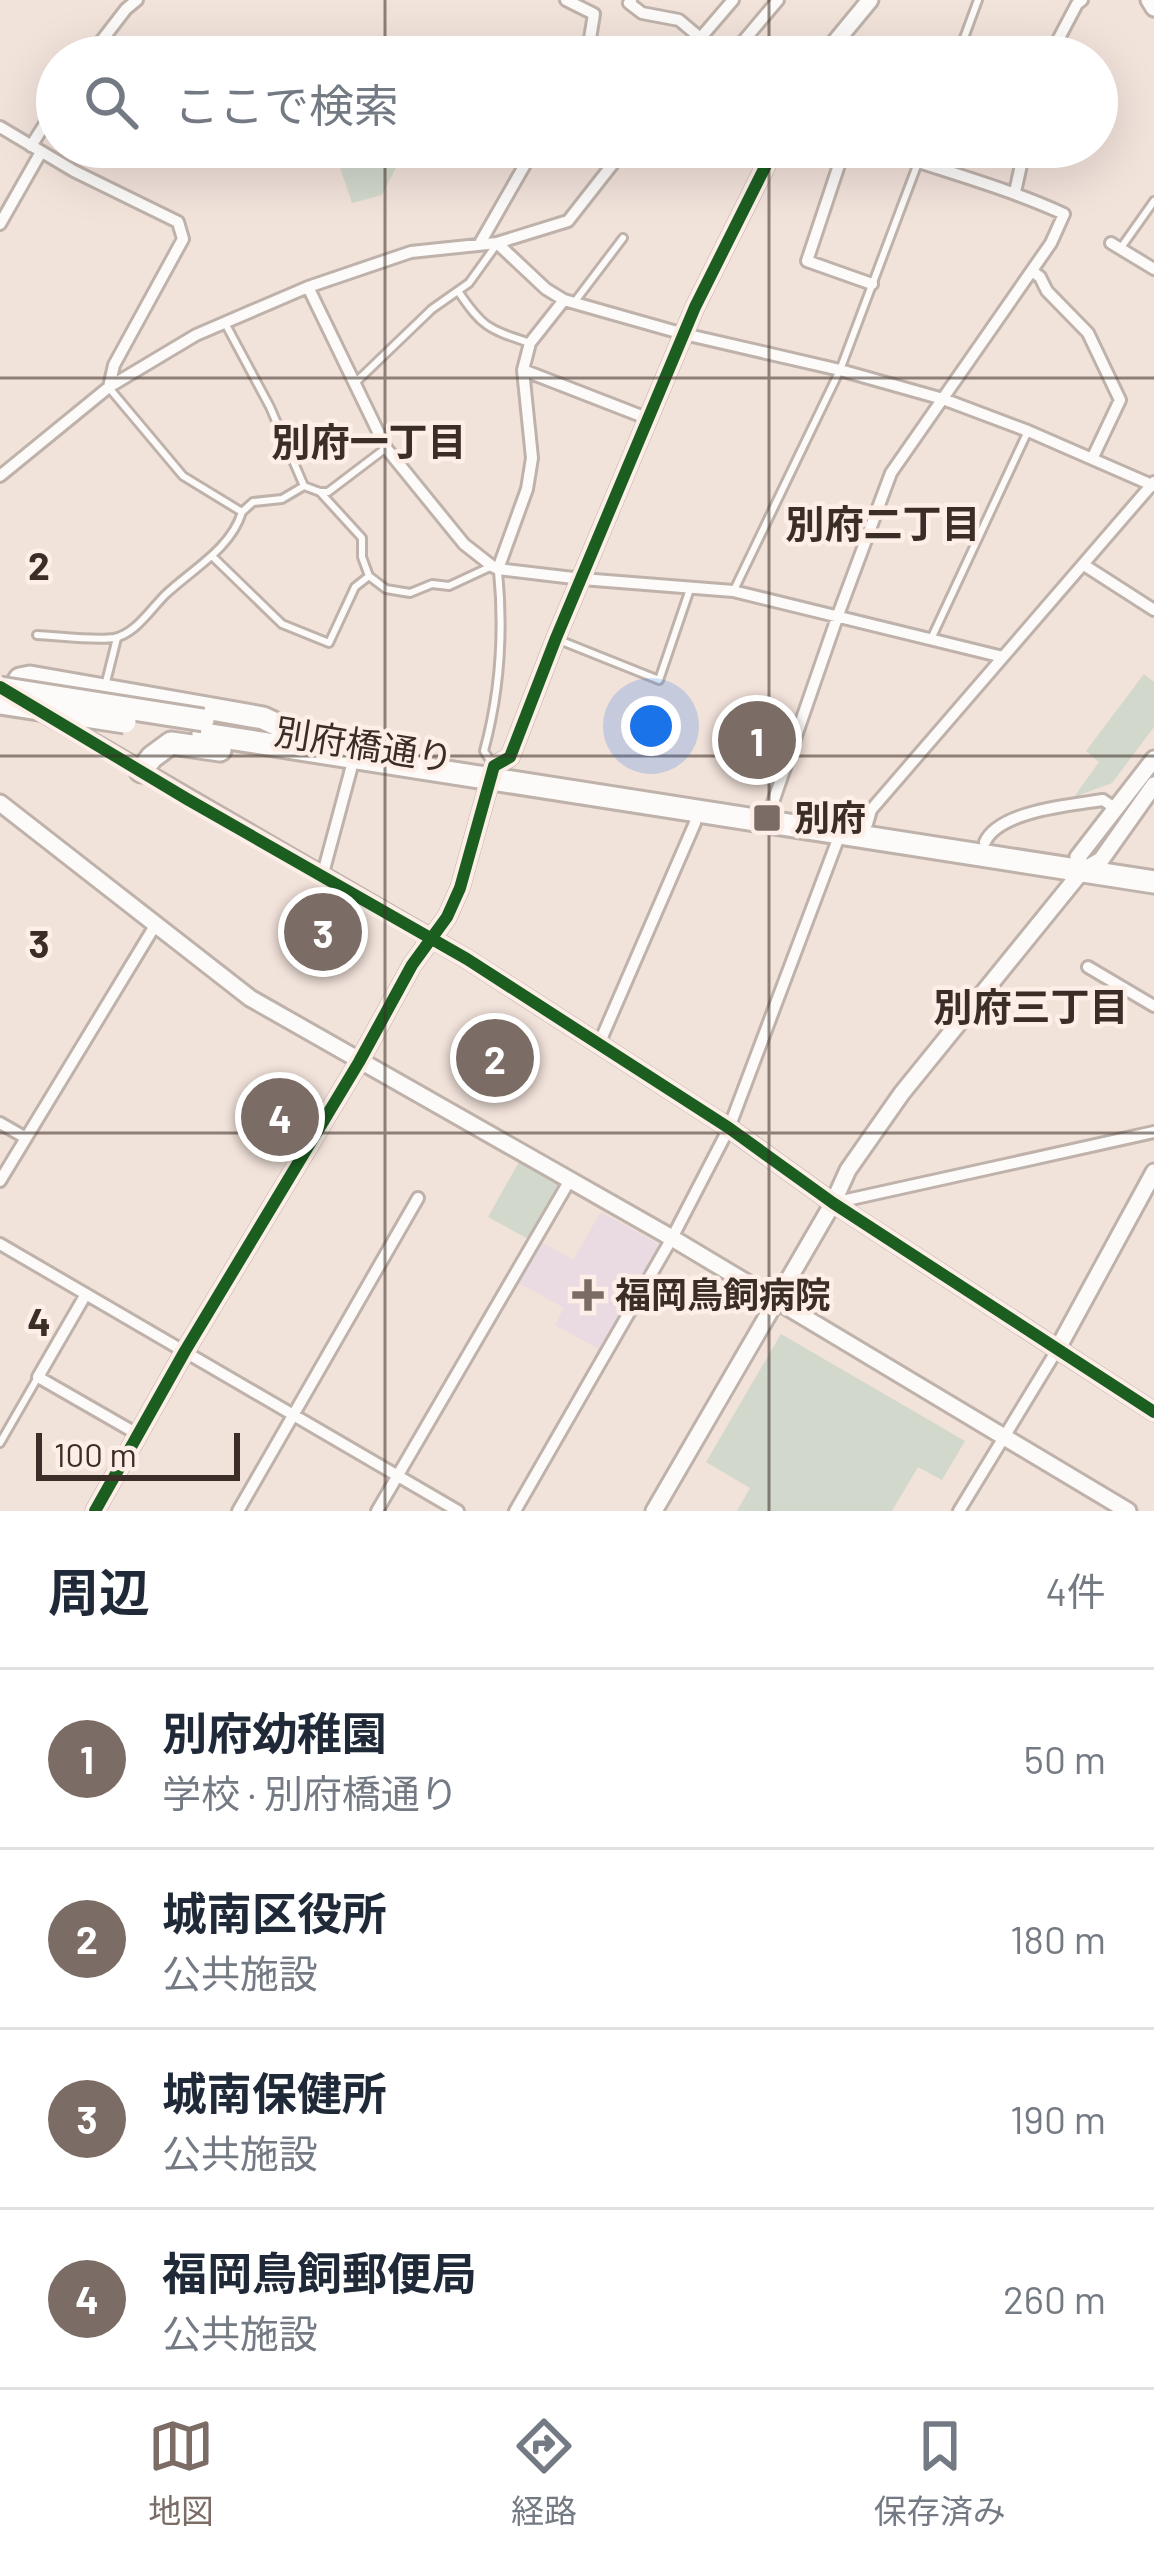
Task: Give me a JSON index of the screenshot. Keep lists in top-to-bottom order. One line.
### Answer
{"streets":{"highway":["別府橋通り"]},"districts":["別府一丁目","別府二丁目","別府三丁目"],"places":{"transit":["別府"],"health":["福岡鳥飼病院"]},"scale_bar":"100 m","page":{"search":"ここで検索","pins":["1","3","2","4"],"scale":"100 m","heading":["周辺","4件"],"list":[{"mark":"1","name":"別府幼稚園","note":"学校 · 別府橋通り","value":"50 m"},{"mark":"2","name":"城南区役所","note":"公共施設","value":"180 m"},{"mark":"3","name":"城南保健所","note":"公共施設","value":"190 m"},{"mark":"4","name":"福岡鳥飼郵便局","note":"公共施設","value":"260 m"}],"nav":["地図","経路","保存済み"]},"grid":{"rows":["2","3","4"]}}
